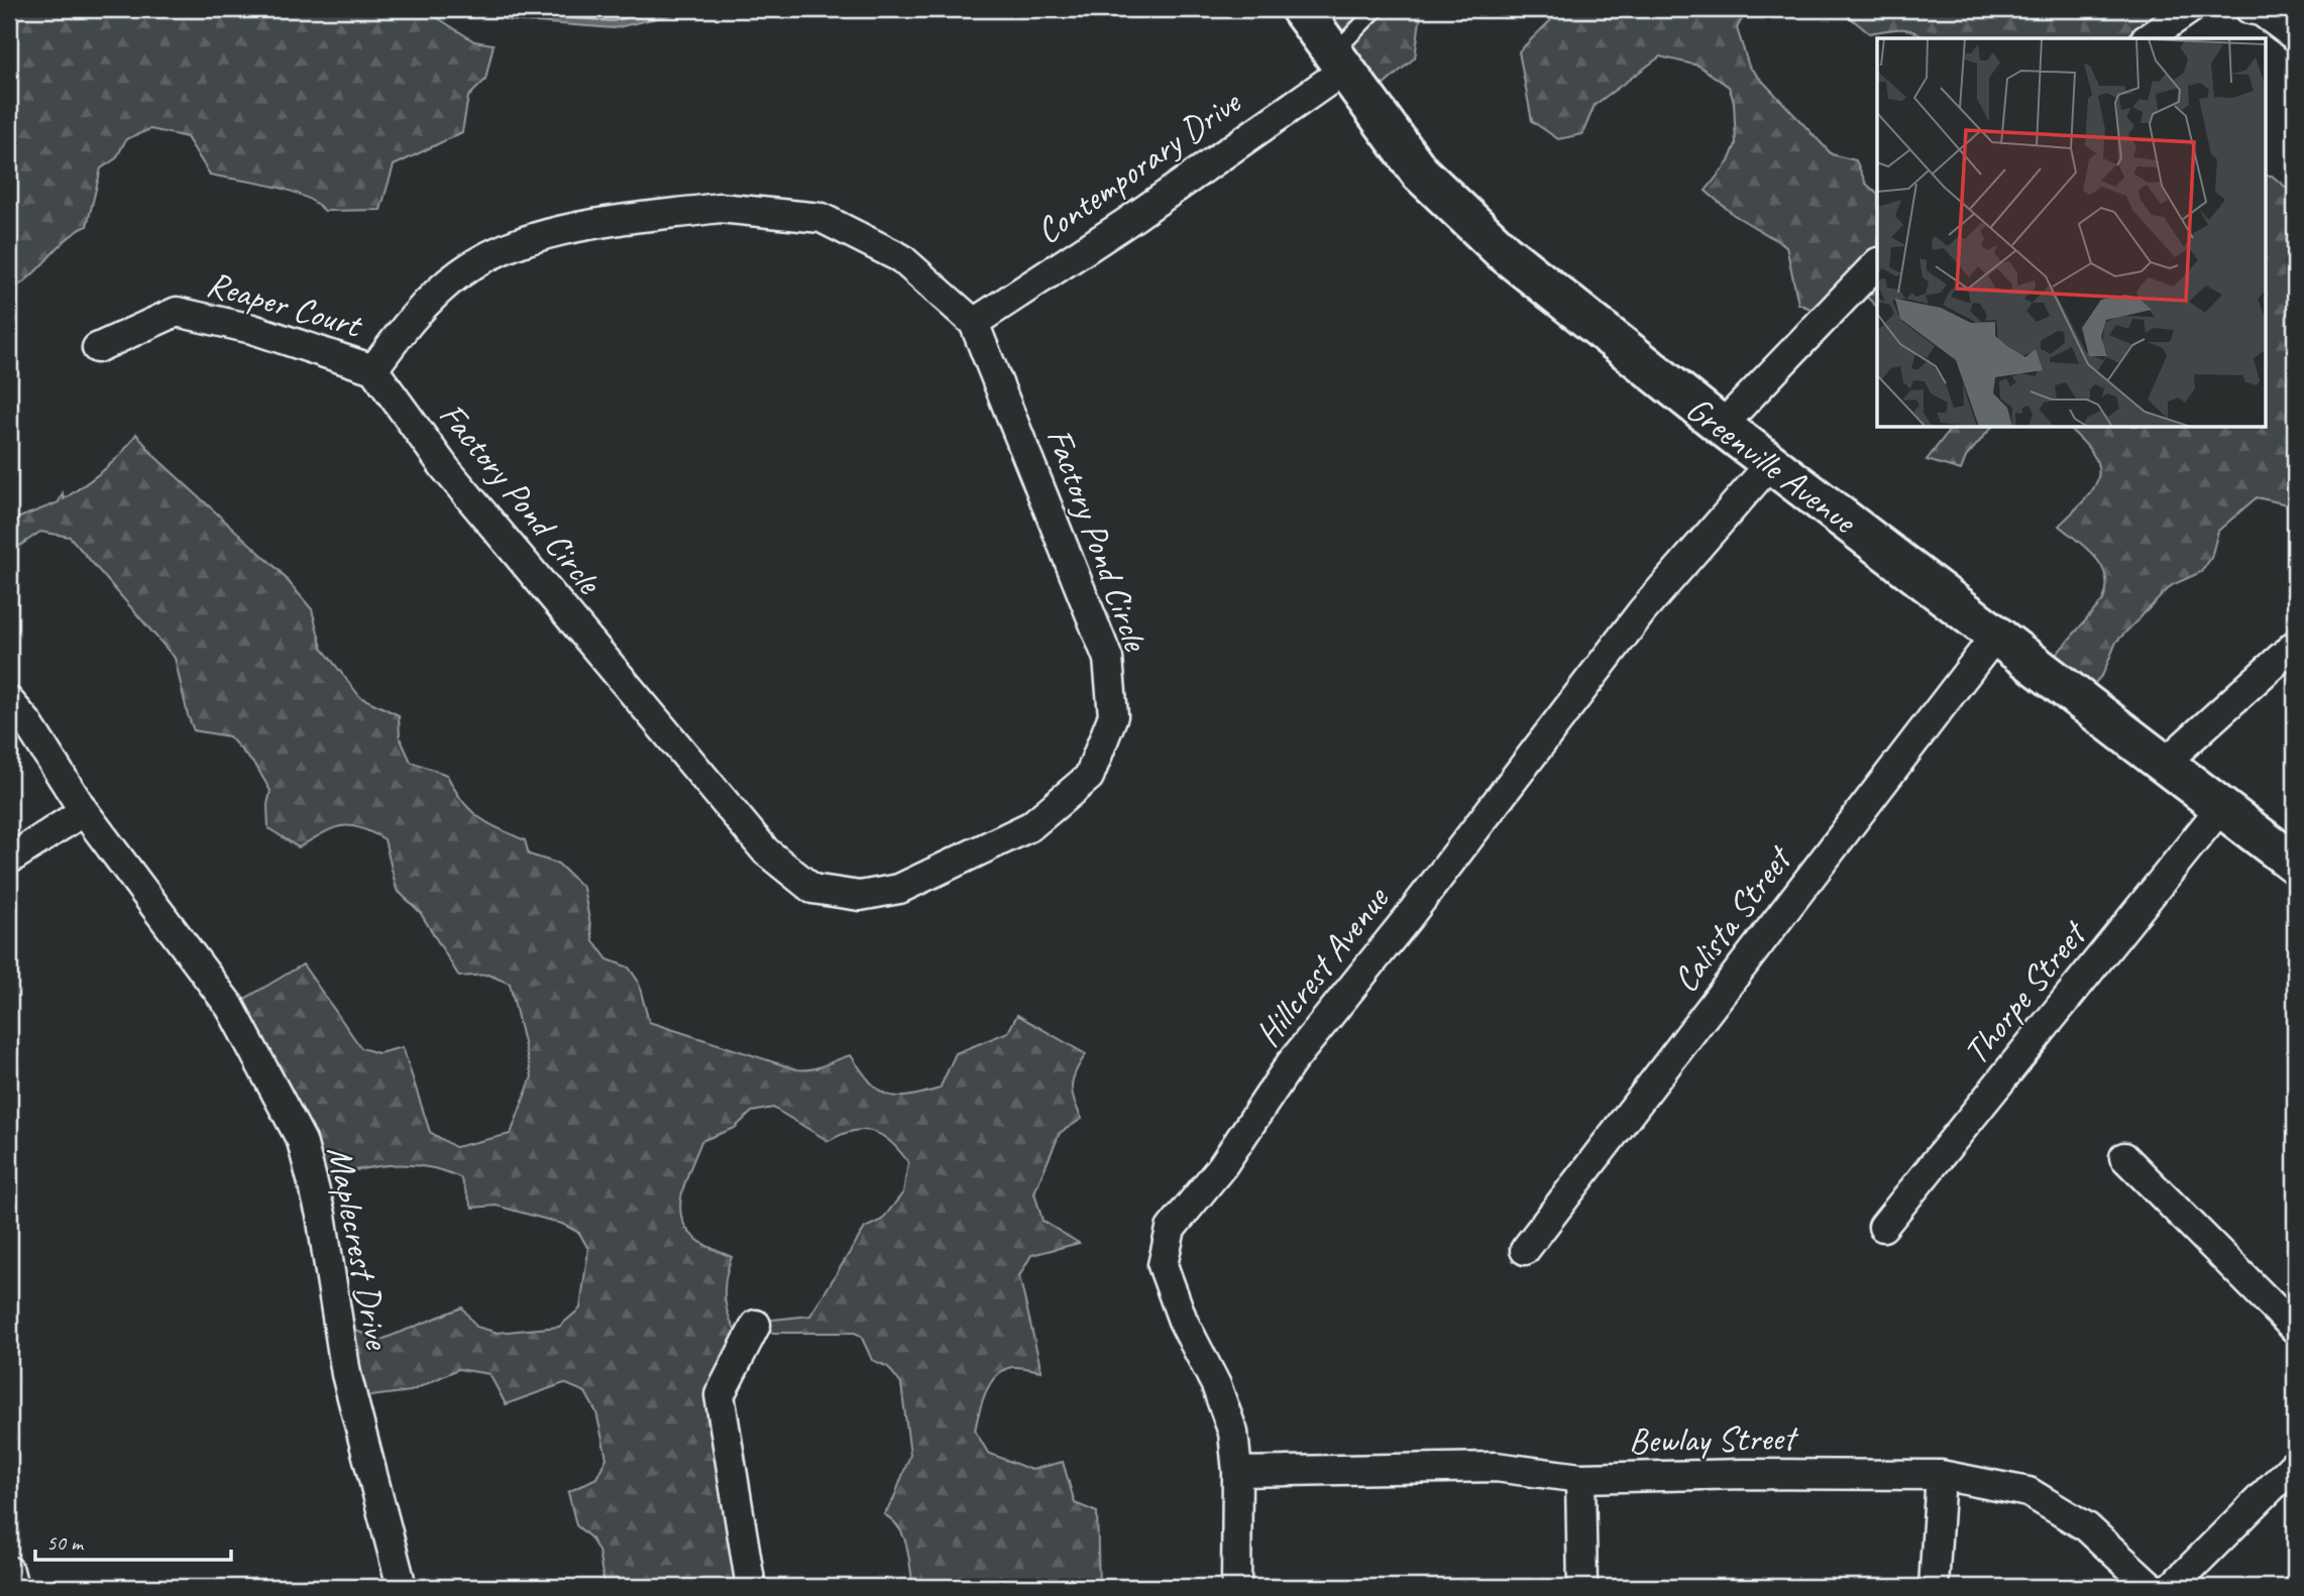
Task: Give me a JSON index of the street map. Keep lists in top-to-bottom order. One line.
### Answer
{"streets":{"main road":["Greenville Avenue"],"street":["Contemporary Drive","Reaper Court","Factory Pond Circle","Calista Street","Hillcrest Avenue","Thorpe Street","Maplecrest Drive","Bewlay Street"]},"crossings":[["Contemporary Drive","Greenville Avenue"],["Contemporary Drive","Factory Pond Circle"],["Reaper Court","Factory Pond Circle"],["Greenville Avenue","Calista Street"],["Greenville Avenue","Hillcrest Avenue"],["Greenville Avenue","Thorpe Street"],["Hillcrest Avenue","Bewlay Street"]],"scale_bar":"50 m"}
